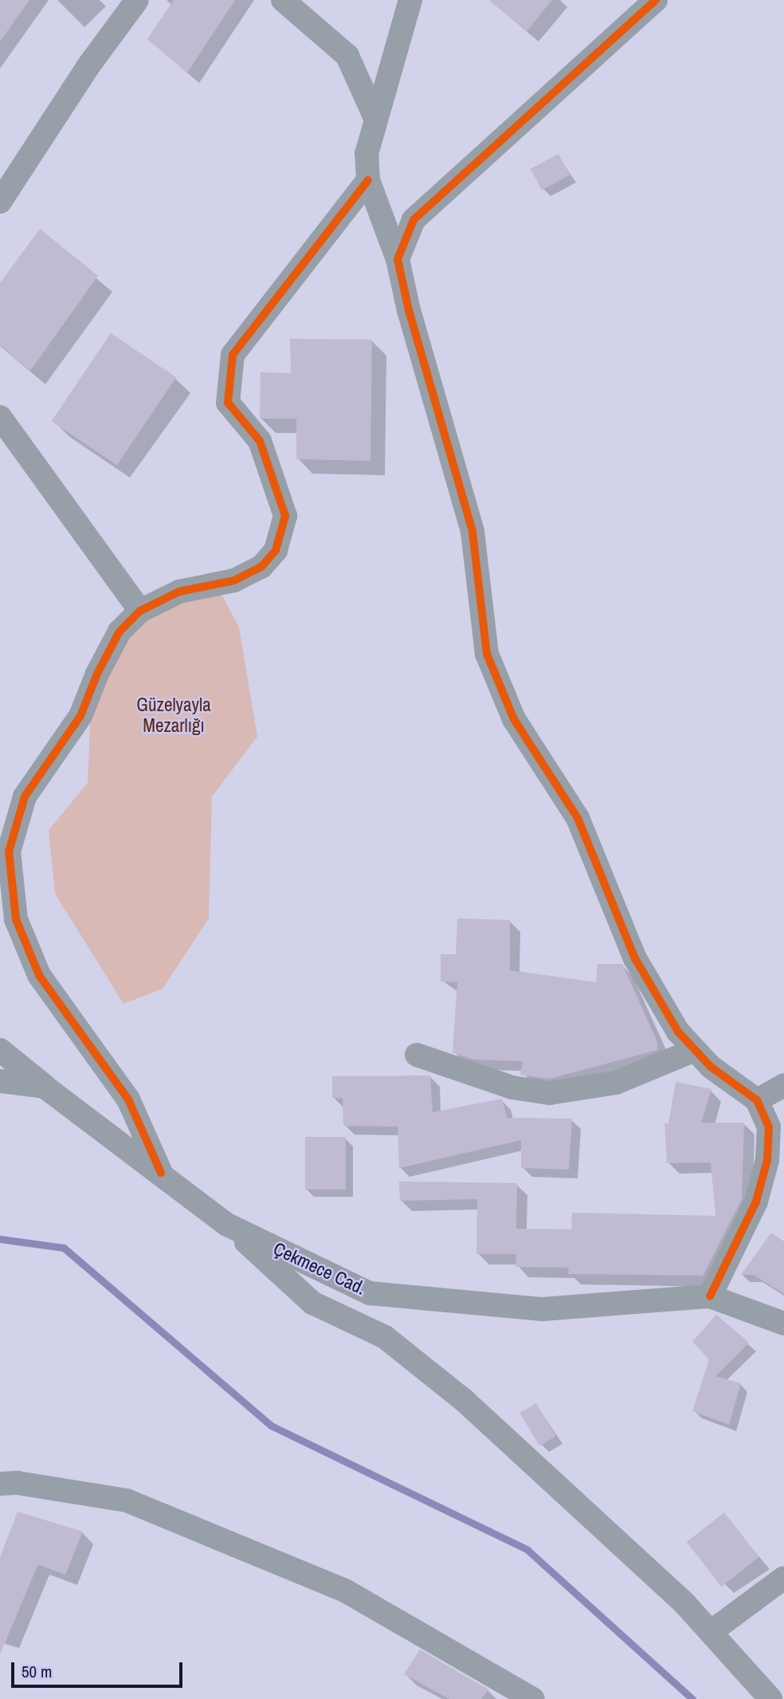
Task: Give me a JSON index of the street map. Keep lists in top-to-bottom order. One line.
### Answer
{"streets":{"street":["Çekmece Cad."]},"parks":["Güzelyayla Mezarlığı"],"scale_bar":"50 m"}
